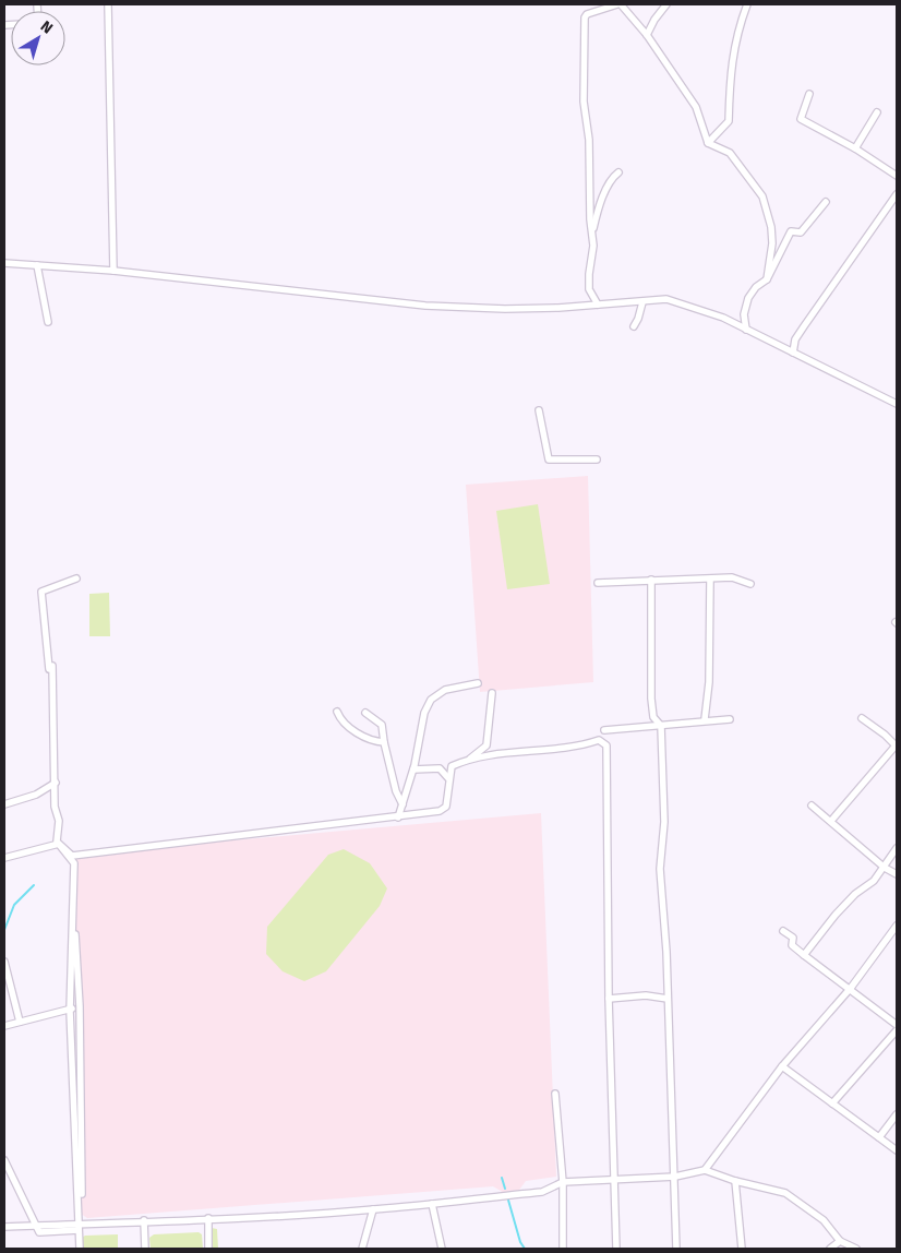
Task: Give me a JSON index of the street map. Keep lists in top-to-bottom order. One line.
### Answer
{"north":"top right"}
